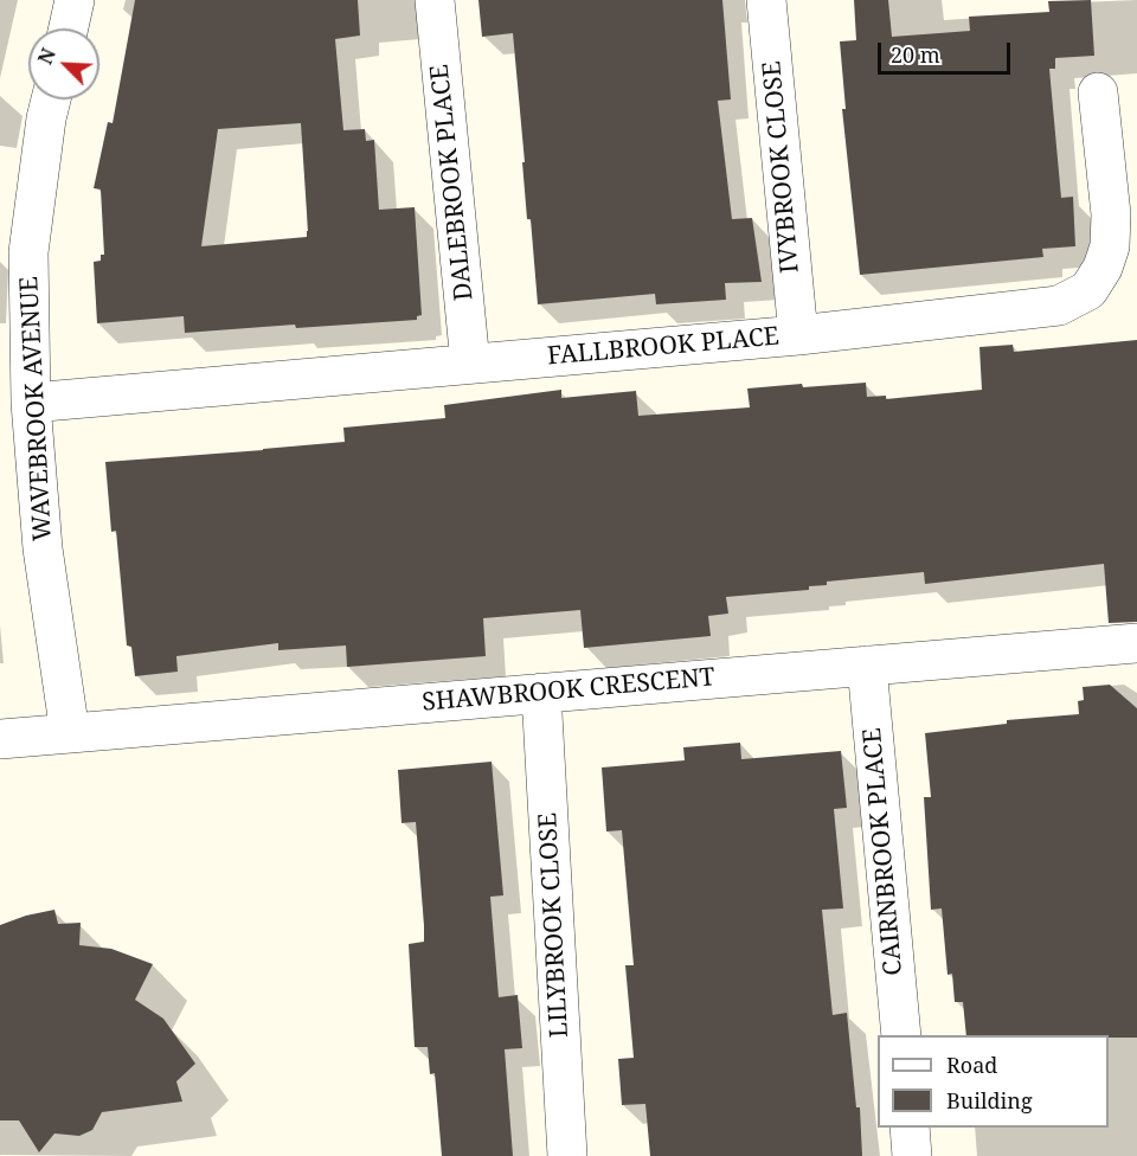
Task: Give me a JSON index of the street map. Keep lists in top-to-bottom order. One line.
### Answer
{"streets":{"street":["IVYBROOK CLOSE","DALEBROOK PLACE","FALLBROOK PLACE","WAVEBROOK AVENUE","SHAWBROOK CRESCENT","CAIRNBROOK PLACE","LILYBROOK CLOSE"]},"crossings":[["IVYBROOK CLOSE","FALLBROOK PLACE"],["DALEBROOK PLACE","FALLBROOK PLACE"],["FALLBROOK PLACE","WAVEBROOK AVENUE"],["WAVEBROOK AVENUE","SHAWBROOK CRESCENT"],["SHAWBROOK CRESCENT","CAIRNBROOK PLACE"],["SHAWBROOK CRESCENT","LILYBROOK CLOSE"]],"legend":["Road","Building"],"scale_bar":"20 m","north":"top left"}
